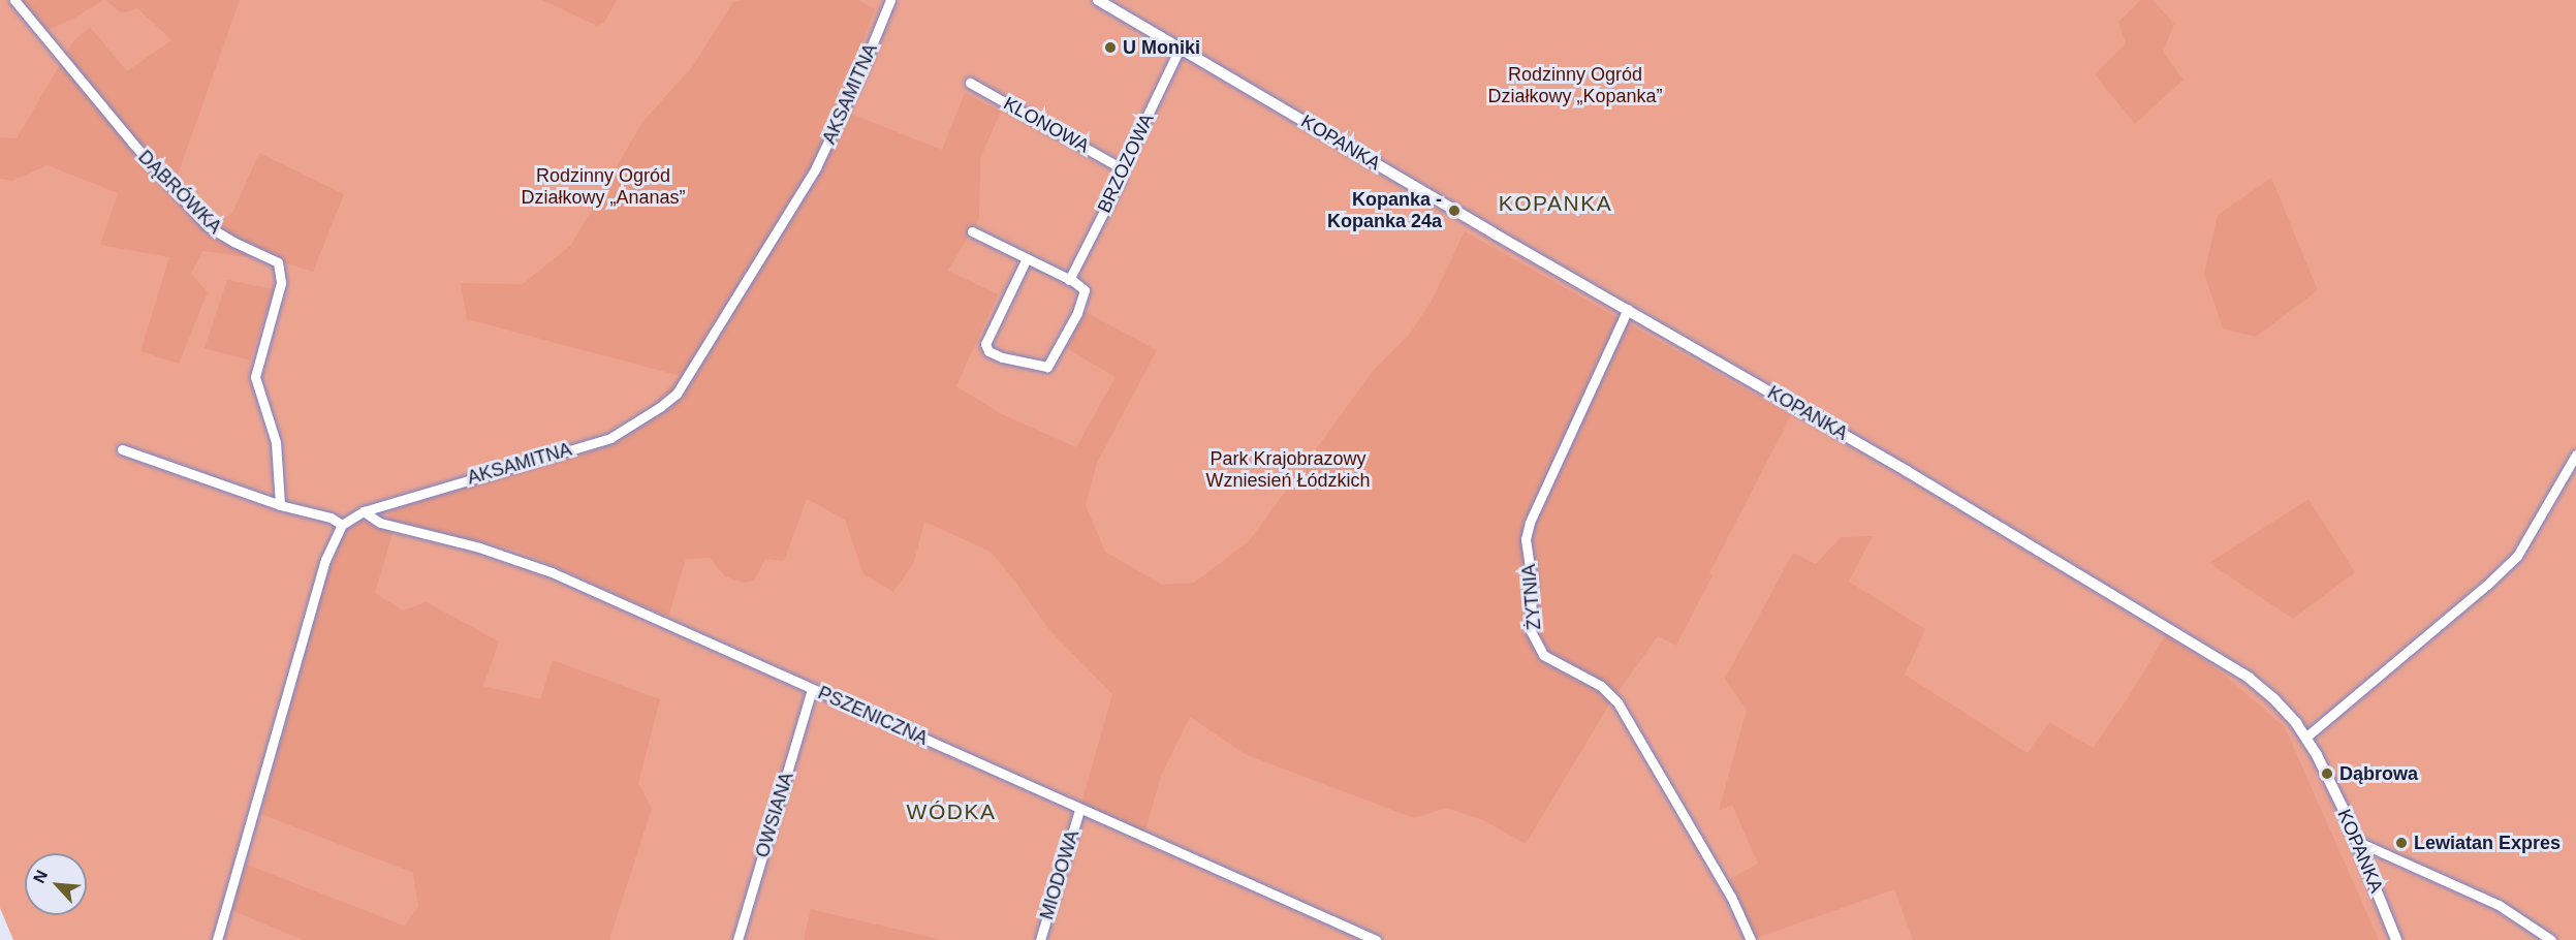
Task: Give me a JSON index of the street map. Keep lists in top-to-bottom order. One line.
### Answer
{"streets":{"street":["AKSAMITNA","KLONOWA","KOPANKA","BRZOZOWA","DĄBRÓWKA","ŻYTNIA","PSZENICZNA","OWSIANA","MIODOWA"]},"crossings":[["AKSAMITNA","PSZENICZNA"],["KLONOWA","BRZOZOWA"],["KOPANKA","BRZOZOWA"],["KOPANKA","ŻYTNIA"],["PSZENICZNA","OWSIANA"],["PSZENICZNA","MIODOWA"]],"districts":["KOPANKA","WÓDKA"],"parks":["Rodzinny Ogród Działkowy „Kopanka”","Rodzinny Ogród Działkowy „Ananas”","Park Krajobrazowy Wzniesień Łódzkich"],"places":["U Moniki","Kopanka - Kopanka 24a","Dąbrowa","Lewiatan Expres"],"north":"top left"}
